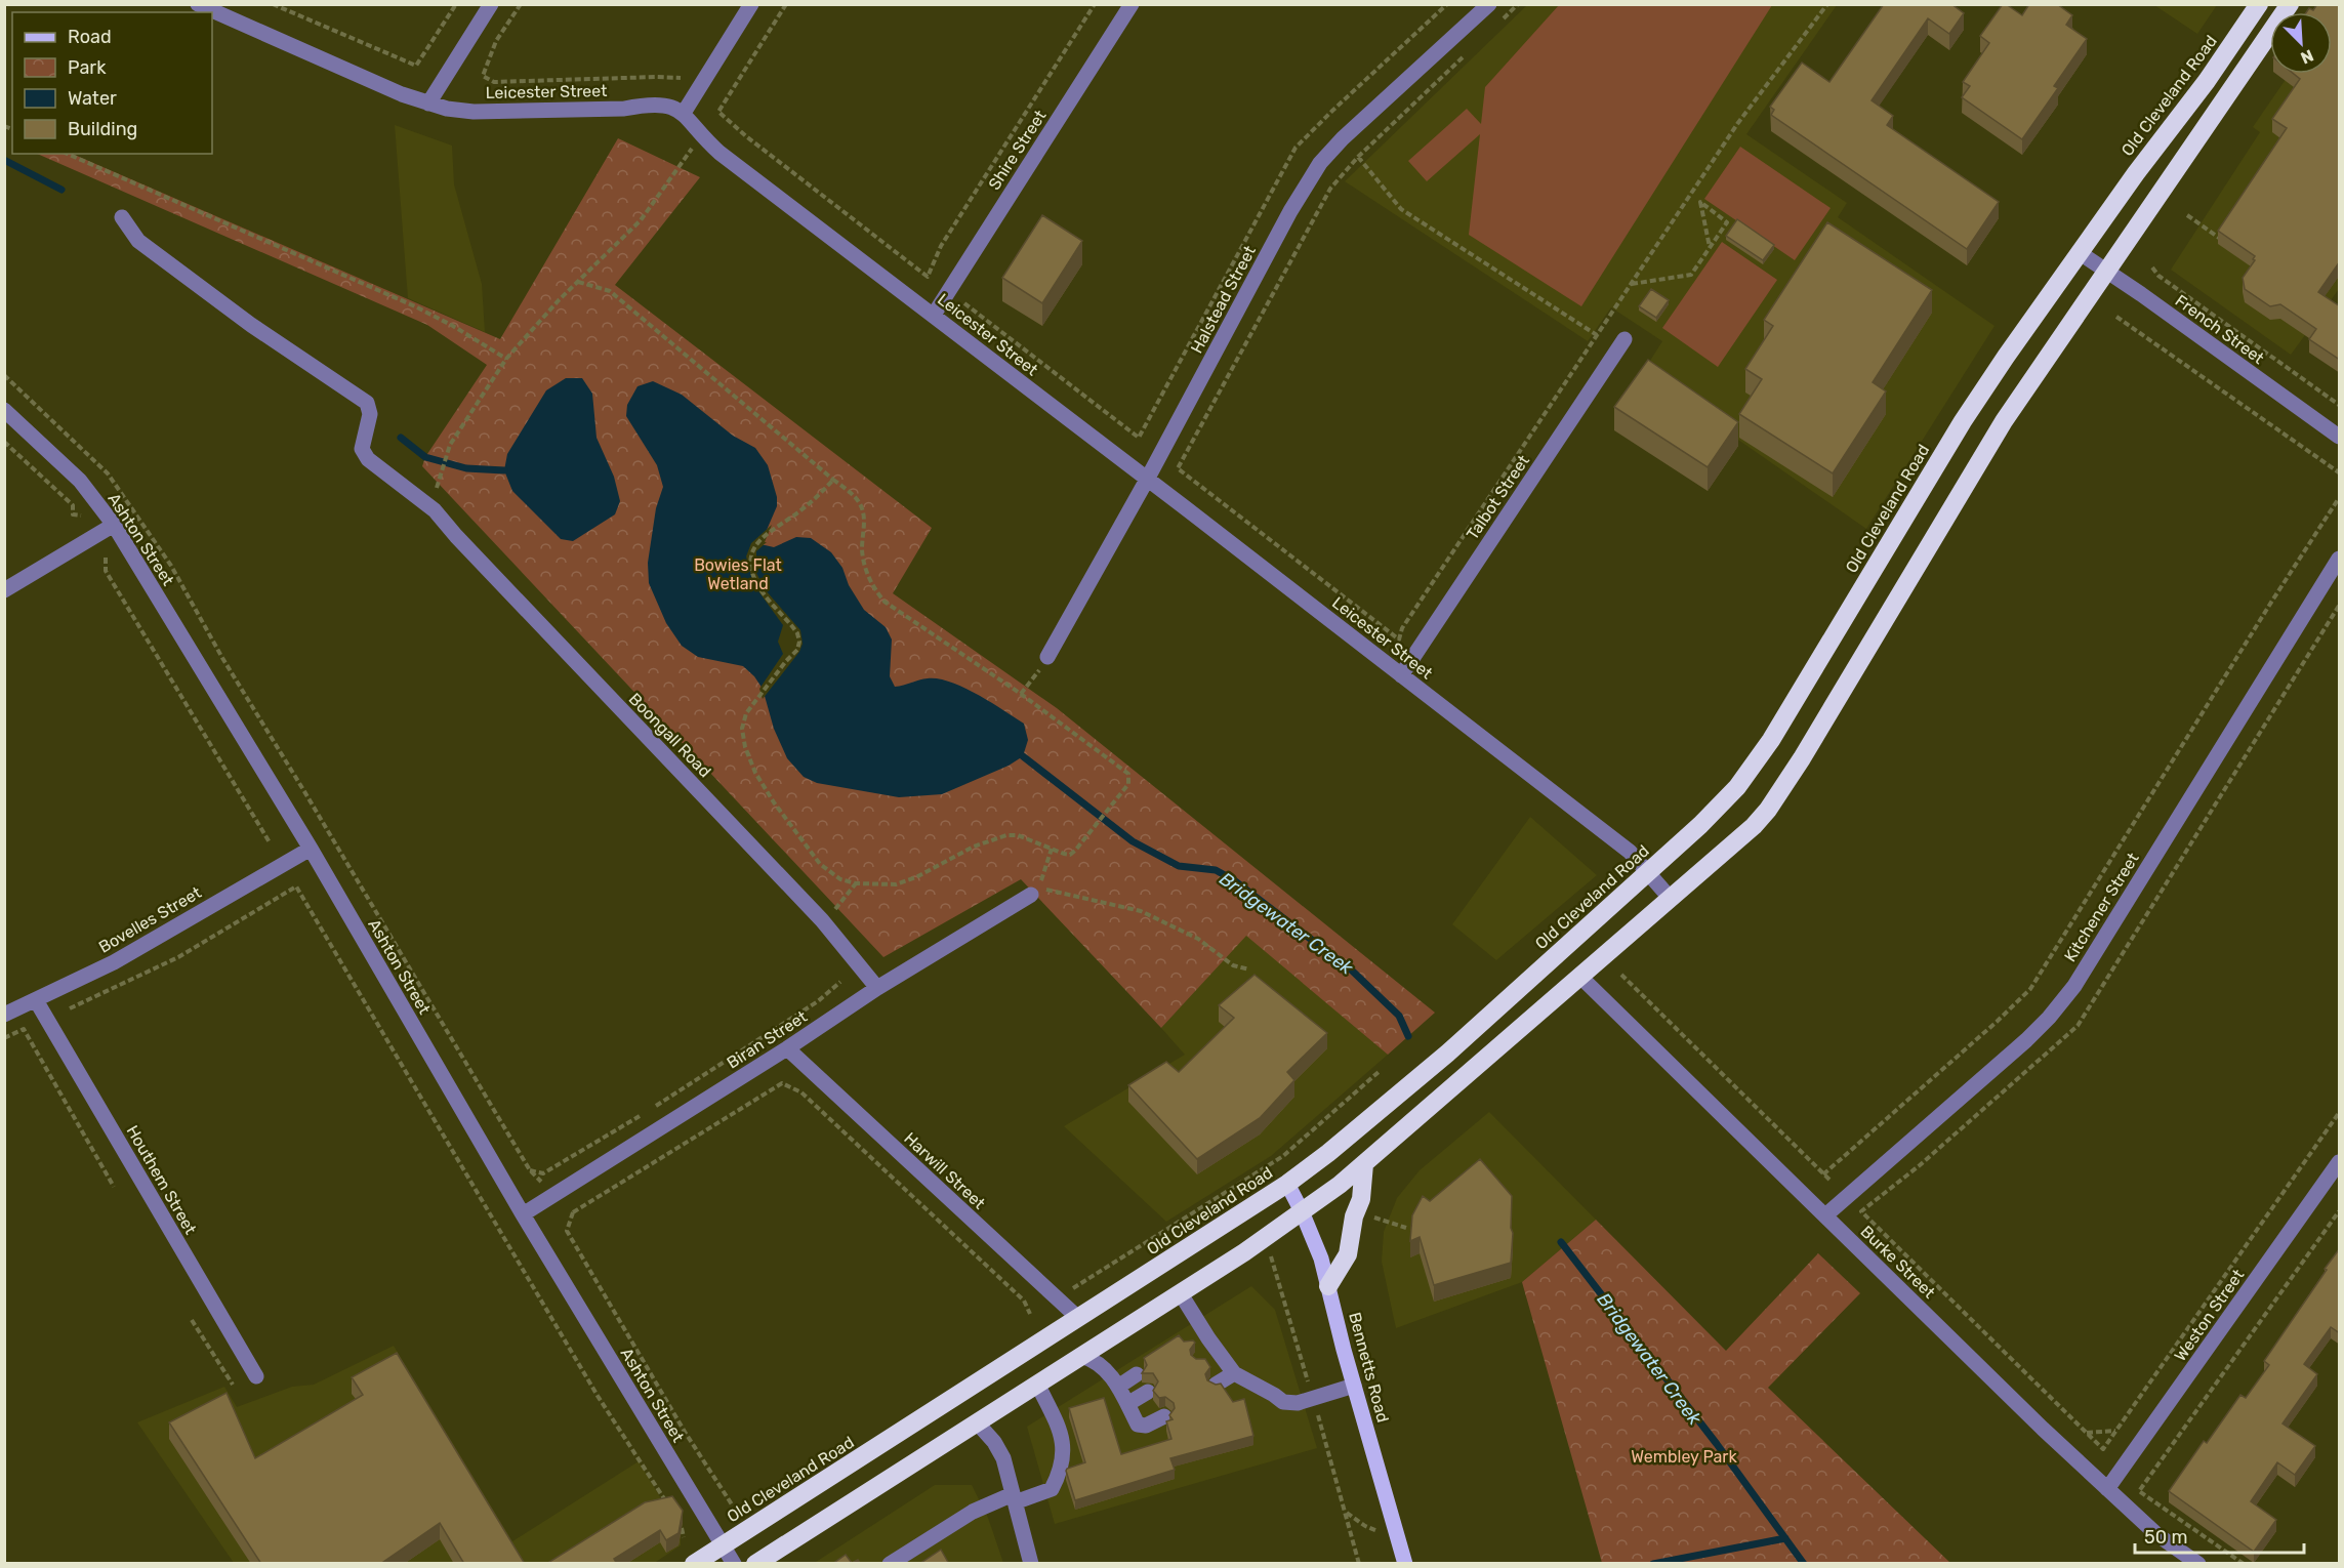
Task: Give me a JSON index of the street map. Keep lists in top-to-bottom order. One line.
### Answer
{"streets":{"highway":["Old Cleveland Road"],"main road":["Bennetts Road"],"street":["Leicester Street","Shire Street","Halstead Street","French Street","Talbot Street","Ashton Street","Boongall Road","Kitchener Street","Bovelles Street","Biran Street","Harwill Street","Houthem Street","Burke Street","Weston Street"]},"crossings":[["Leicester Street","Old Cleveland Road"],["Leicester Street","Shire Street"],["Leicester Street","Halstead Street"],["Leicester Street","Talbot Street"],["Old Cleveland Road","French Street"],["Old Cleveland Road","Ashton Street"],["Old Cleveland Road","Harwill Street"],["Old Cleveland Road","Bennetts Road"],["Ashton Street","Bovelles Street"],["Ashton Street","Biran Street"],["Boongall Road","Biran Street"],["Kitchener Street","Burke Street"],["Bovelles Street","Houthem Street"],["Biran Street","Harwill Street"],["Burke Street","Weston Street"]],"water":["Bridgewater Creek"],"parks":["Bowies Flat Wetland","Wembley Park"],"legend":["Road","Park","Water","Building"],"scale_bar":"50 m","north":"bottom right"}
